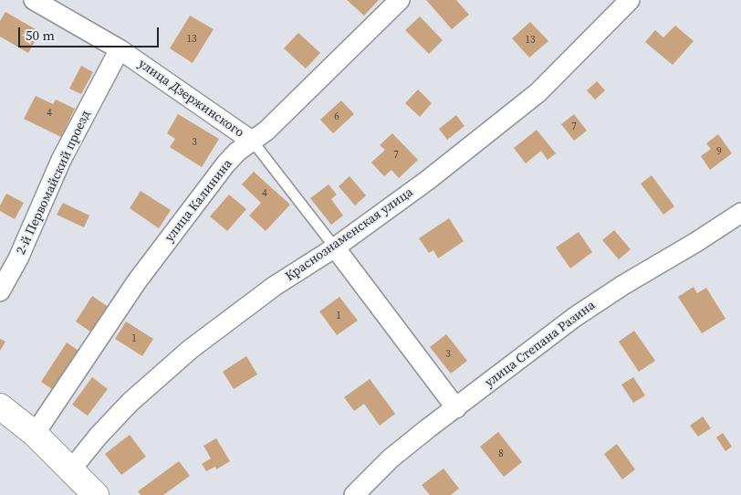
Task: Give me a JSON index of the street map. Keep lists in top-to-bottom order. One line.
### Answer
{"streets":{"street":["улица Дзержинского","2-й Первомайский проезд","улица Калинина","Краснознаменская улица","улица Степана Разина"]},"crossings":[["улица Дзержинского","2-й Первомайский проезд"],["улица Дзержинского","улица Калинина"]],"house_numbers":["13","13","4","6","7","3","9","7","4","1","1","3","8"],"scale_bar":"50 m"}
